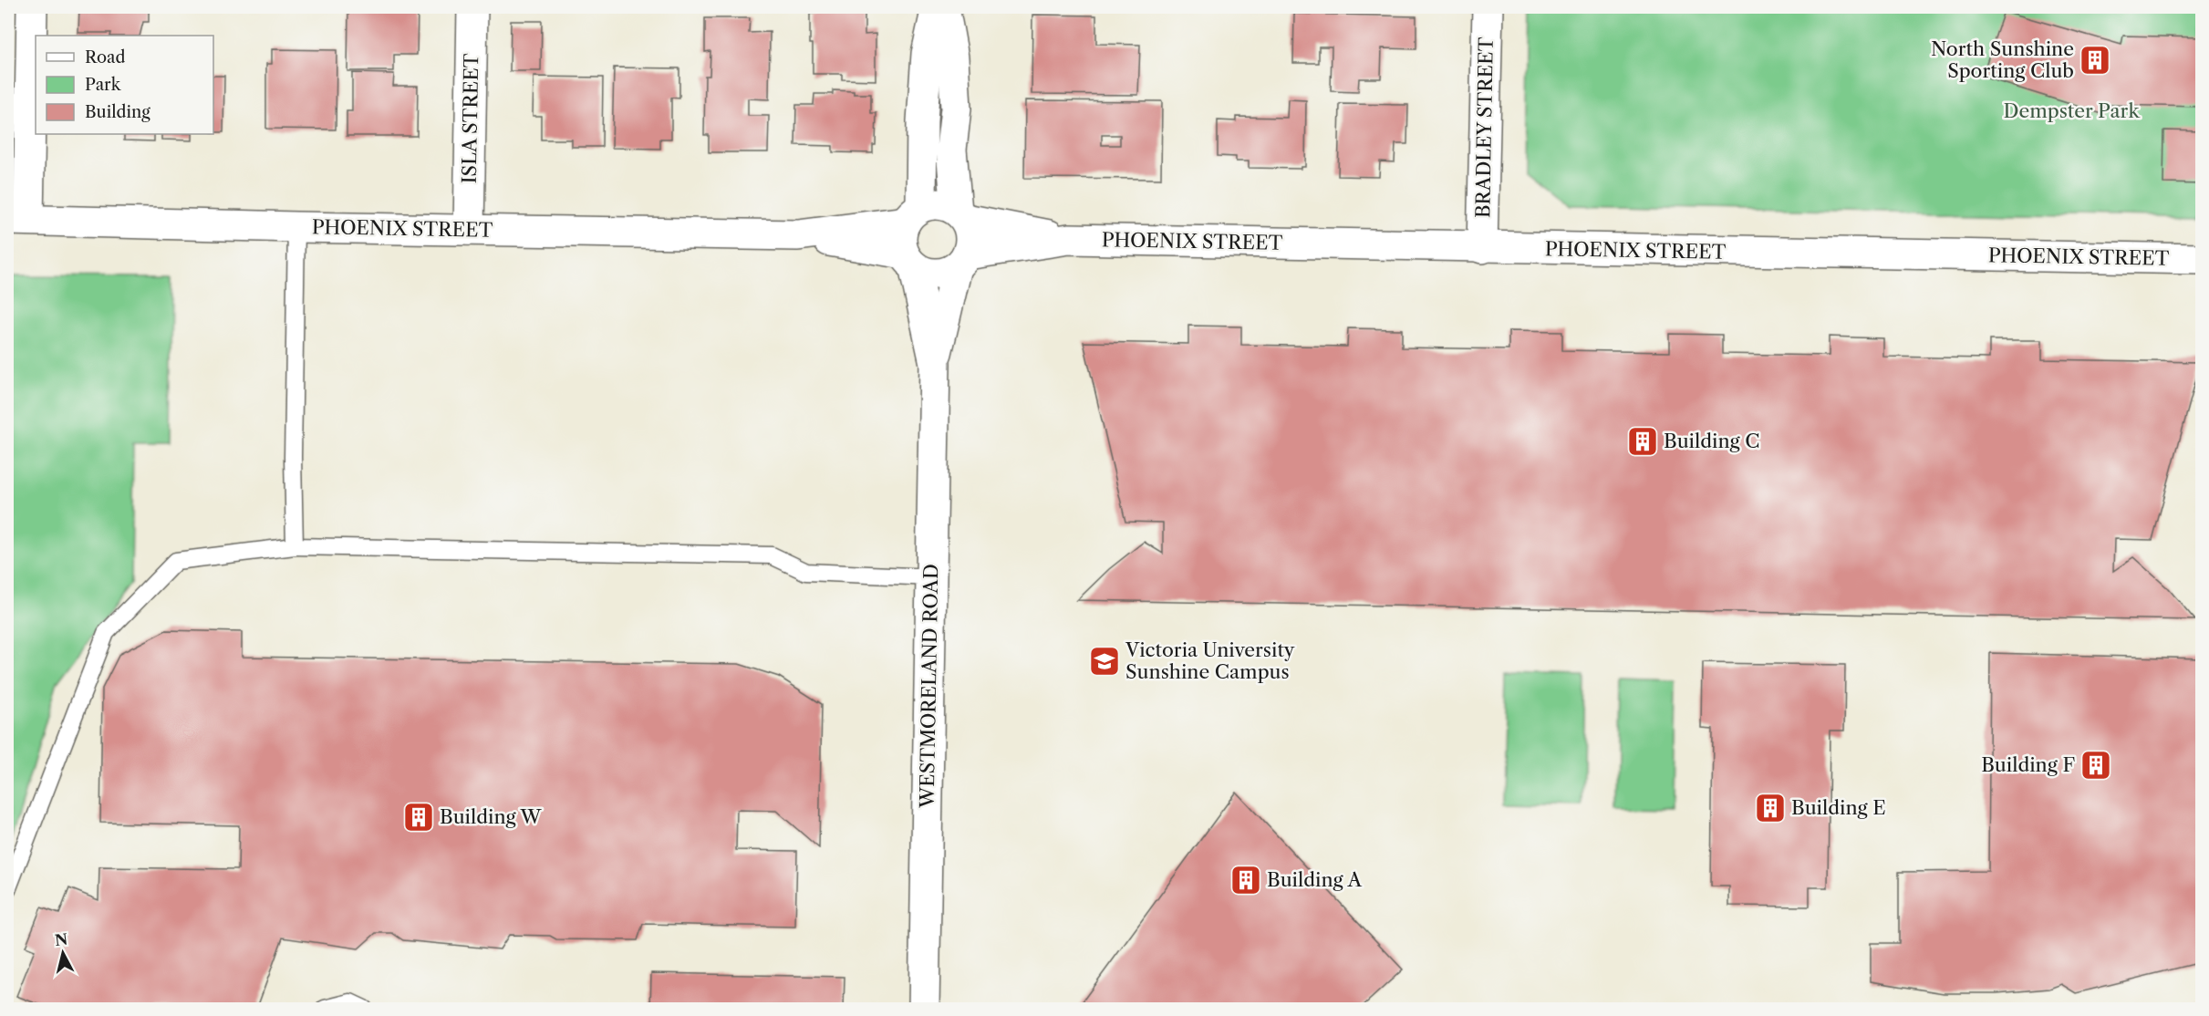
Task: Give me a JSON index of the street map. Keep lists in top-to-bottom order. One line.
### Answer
{"streets":{"street":["ISLA STREET","BRADLEY STREET","PHOENIX STREET","WESTMORELAND ROAD"]},"crossings":[["ISLA STREET","PHOENIX STREET"],["BRADLEY STREET","PHOENIX STREET"],["PHOENIX STREET","WESTMORELAND ROAD"]],"parks":["Dempster Park"],"places":{"building":["North Sunshine Sporting Club","Building C","Building F","Building E","Building W","Building A"],"school or university":["Victoria University Sunshine Campus"]},"legend":["Road","Park","Building"],"north":"top"}
